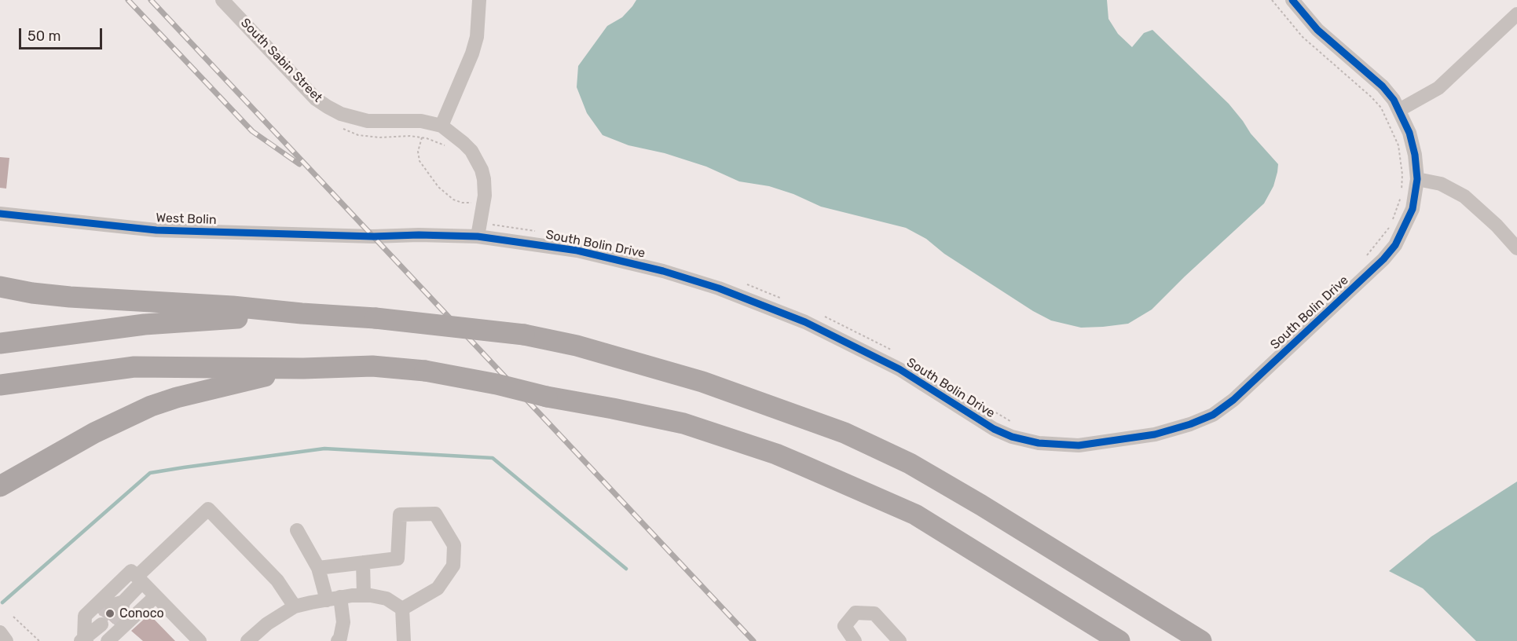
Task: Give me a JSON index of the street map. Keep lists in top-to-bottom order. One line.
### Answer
{"streets":{"street":["South Sabin Street","West Bolin","South Bolin Drive"]},"crossings":[["South Sabin Street","South Bolin Drive"],["West Bolin","South Bolin Drive"]],"places":["Conoco"],"scale_bar":"50 m"}
